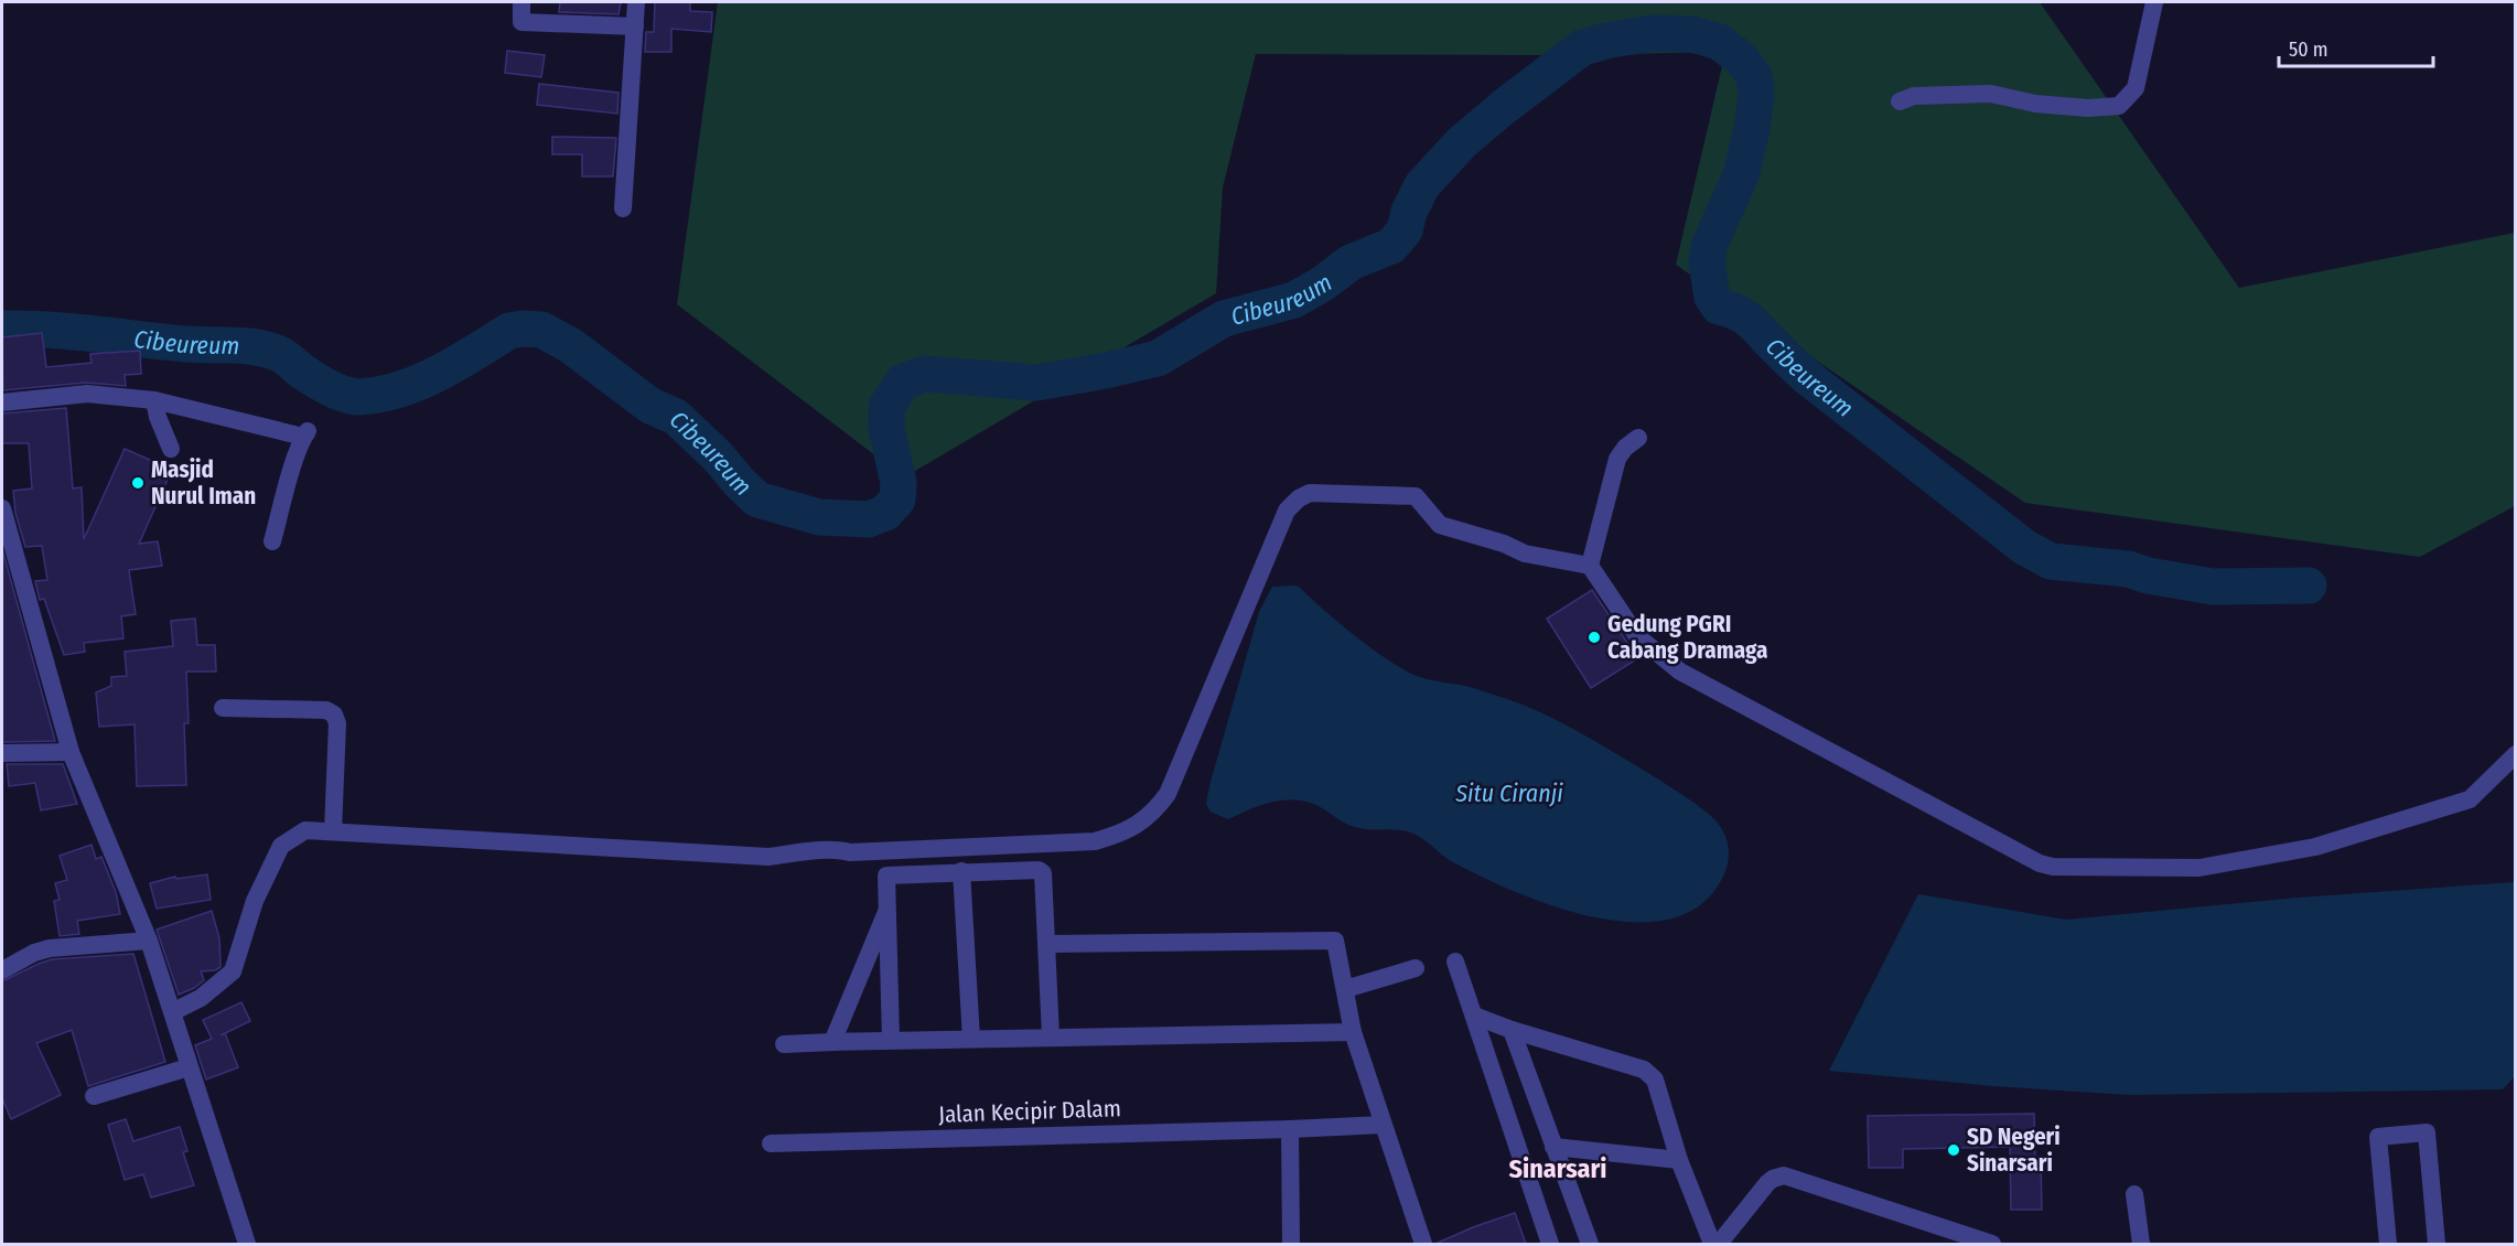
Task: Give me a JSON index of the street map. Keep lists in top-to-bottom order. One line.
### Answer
{"streets":{"street":["Jalan Kecipir Dalam"]},"districts":["Sinarsari"],"water":["Cibeureum","Situ Ciranji"],"places":["Masjid Nurul Iman","Gedung PGRI Cabang Dramaga","SD Negeri Sinarsari"],"scale_bar":"50 m"}
